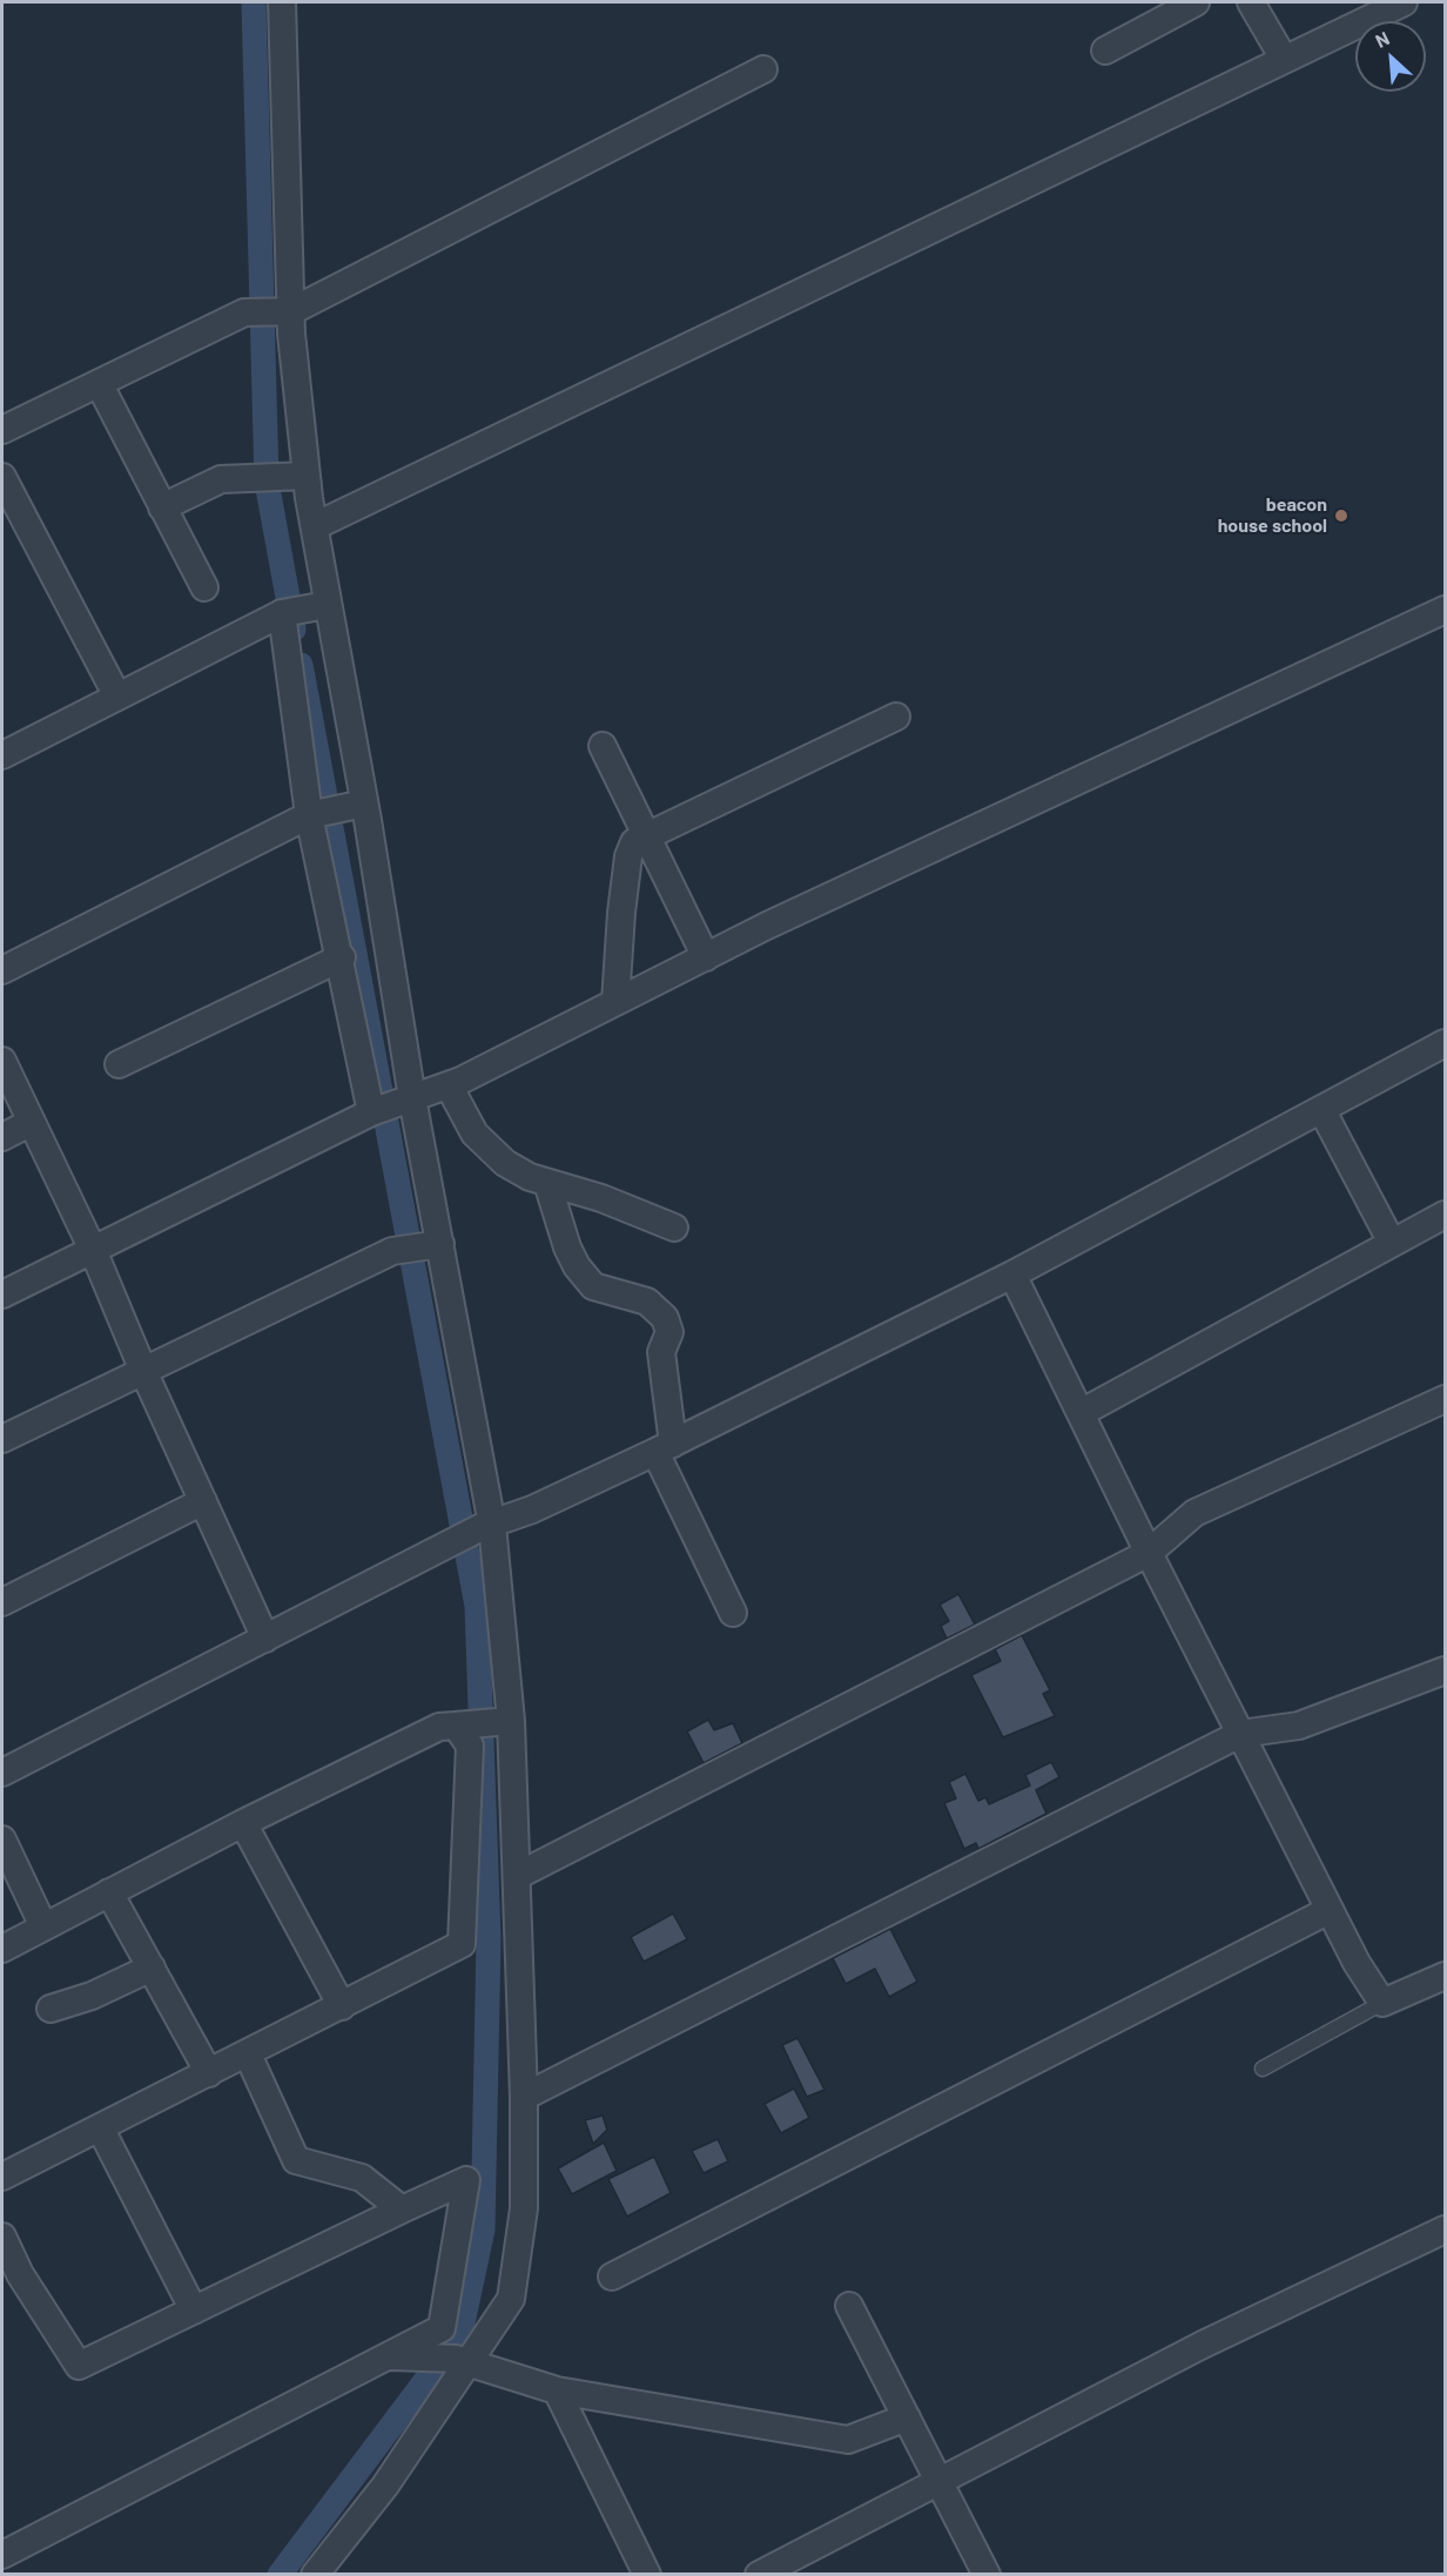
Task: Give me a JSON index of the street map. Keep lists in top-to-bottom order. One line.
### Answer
{"places":["beacon house school"],"north":"top left"}
